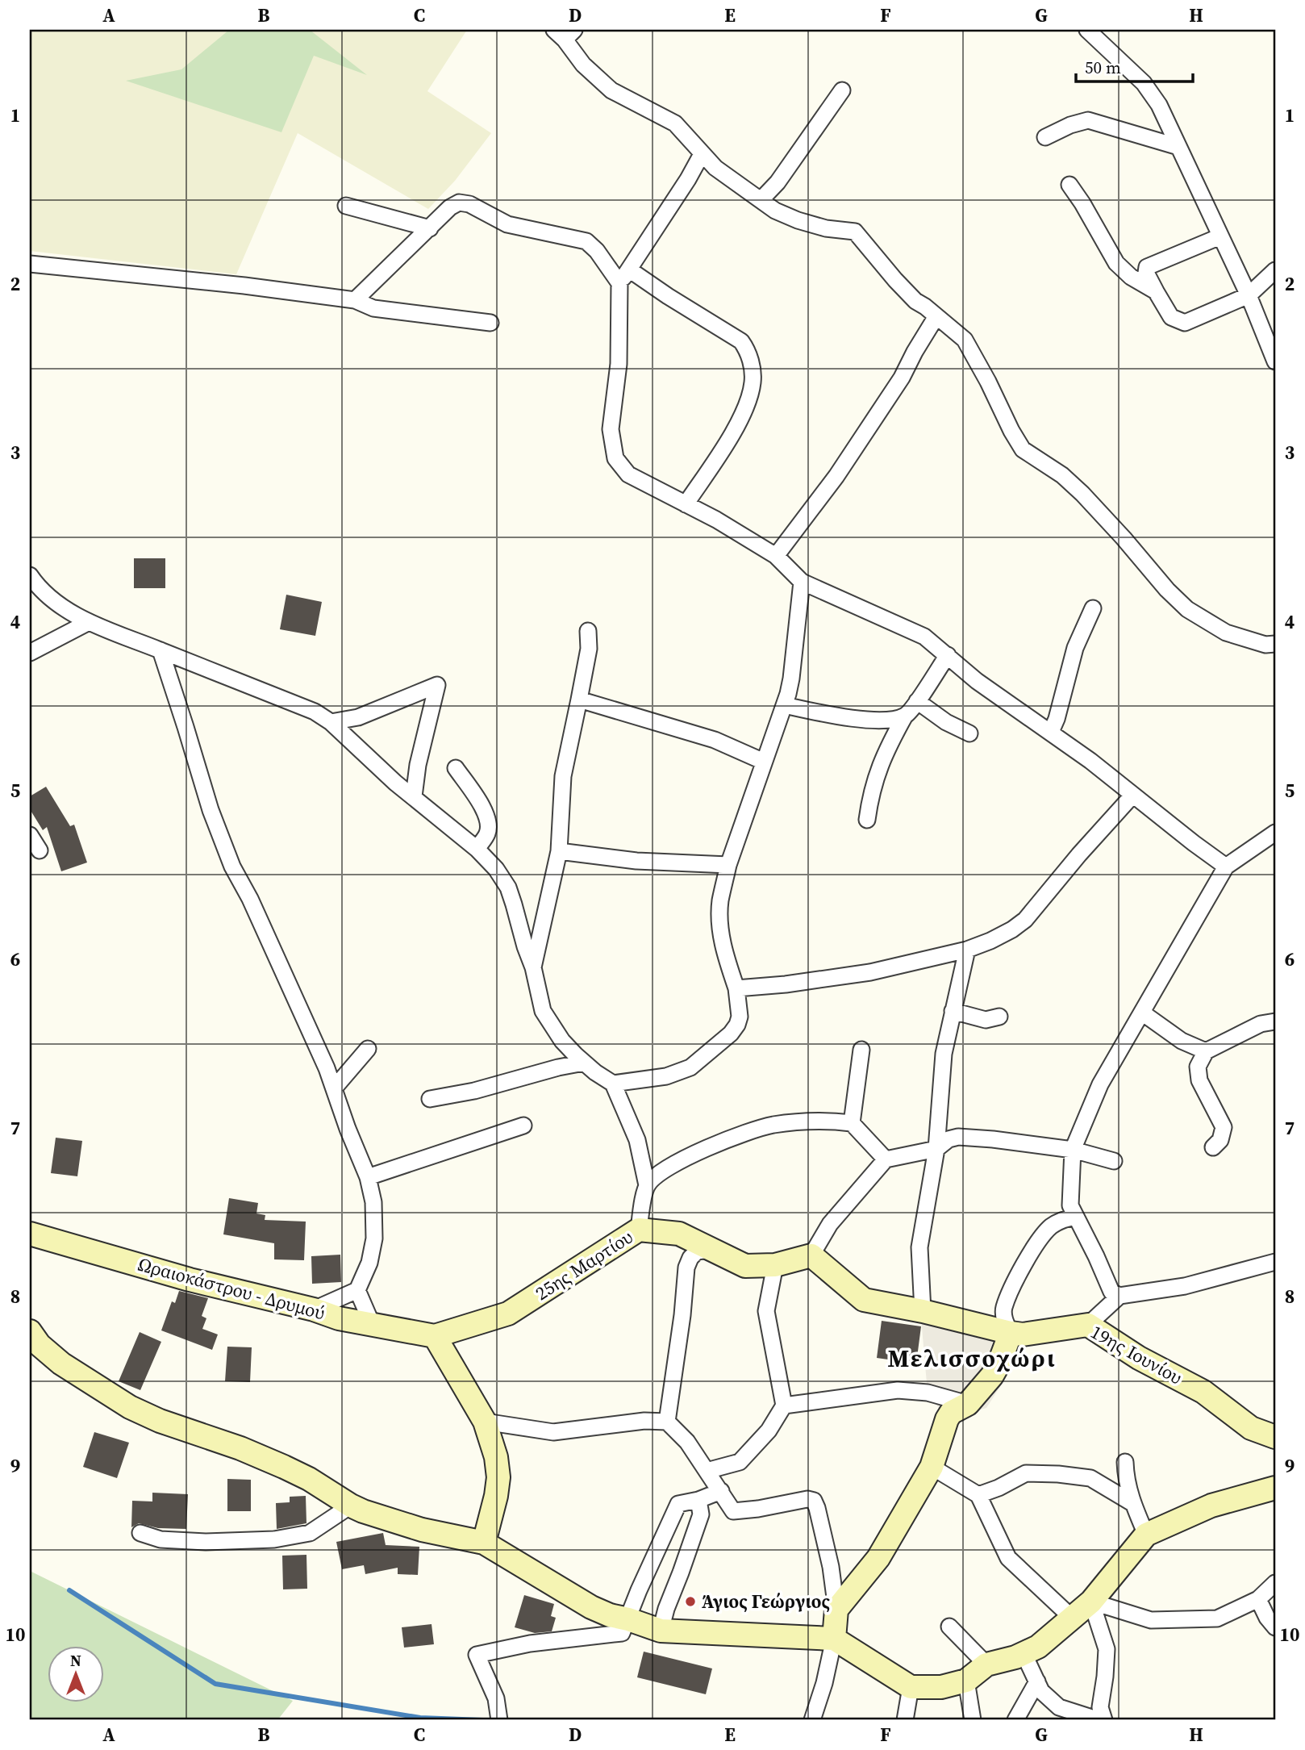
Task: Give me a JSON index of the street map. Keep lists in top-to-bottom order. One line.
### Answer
{"streets":{"main road":["25ης Μαρτίου","Ωραιοκάστρου - Δρυμού","19ης Ιουνίου"]},"crossings":[["25ης Μαρτίου","Ωραιοκάστρου - Δρυμού"]],"districts":["Μελισσοχώρι"],"places":["Άγιος Γεώργιος"],"scale_bar":"50 m","north":"top","grid":{"columns":["A","B","C","D","E","F","G","H"],"rows":["1","2","3","4","5","6","7","8","9","10"]}}
